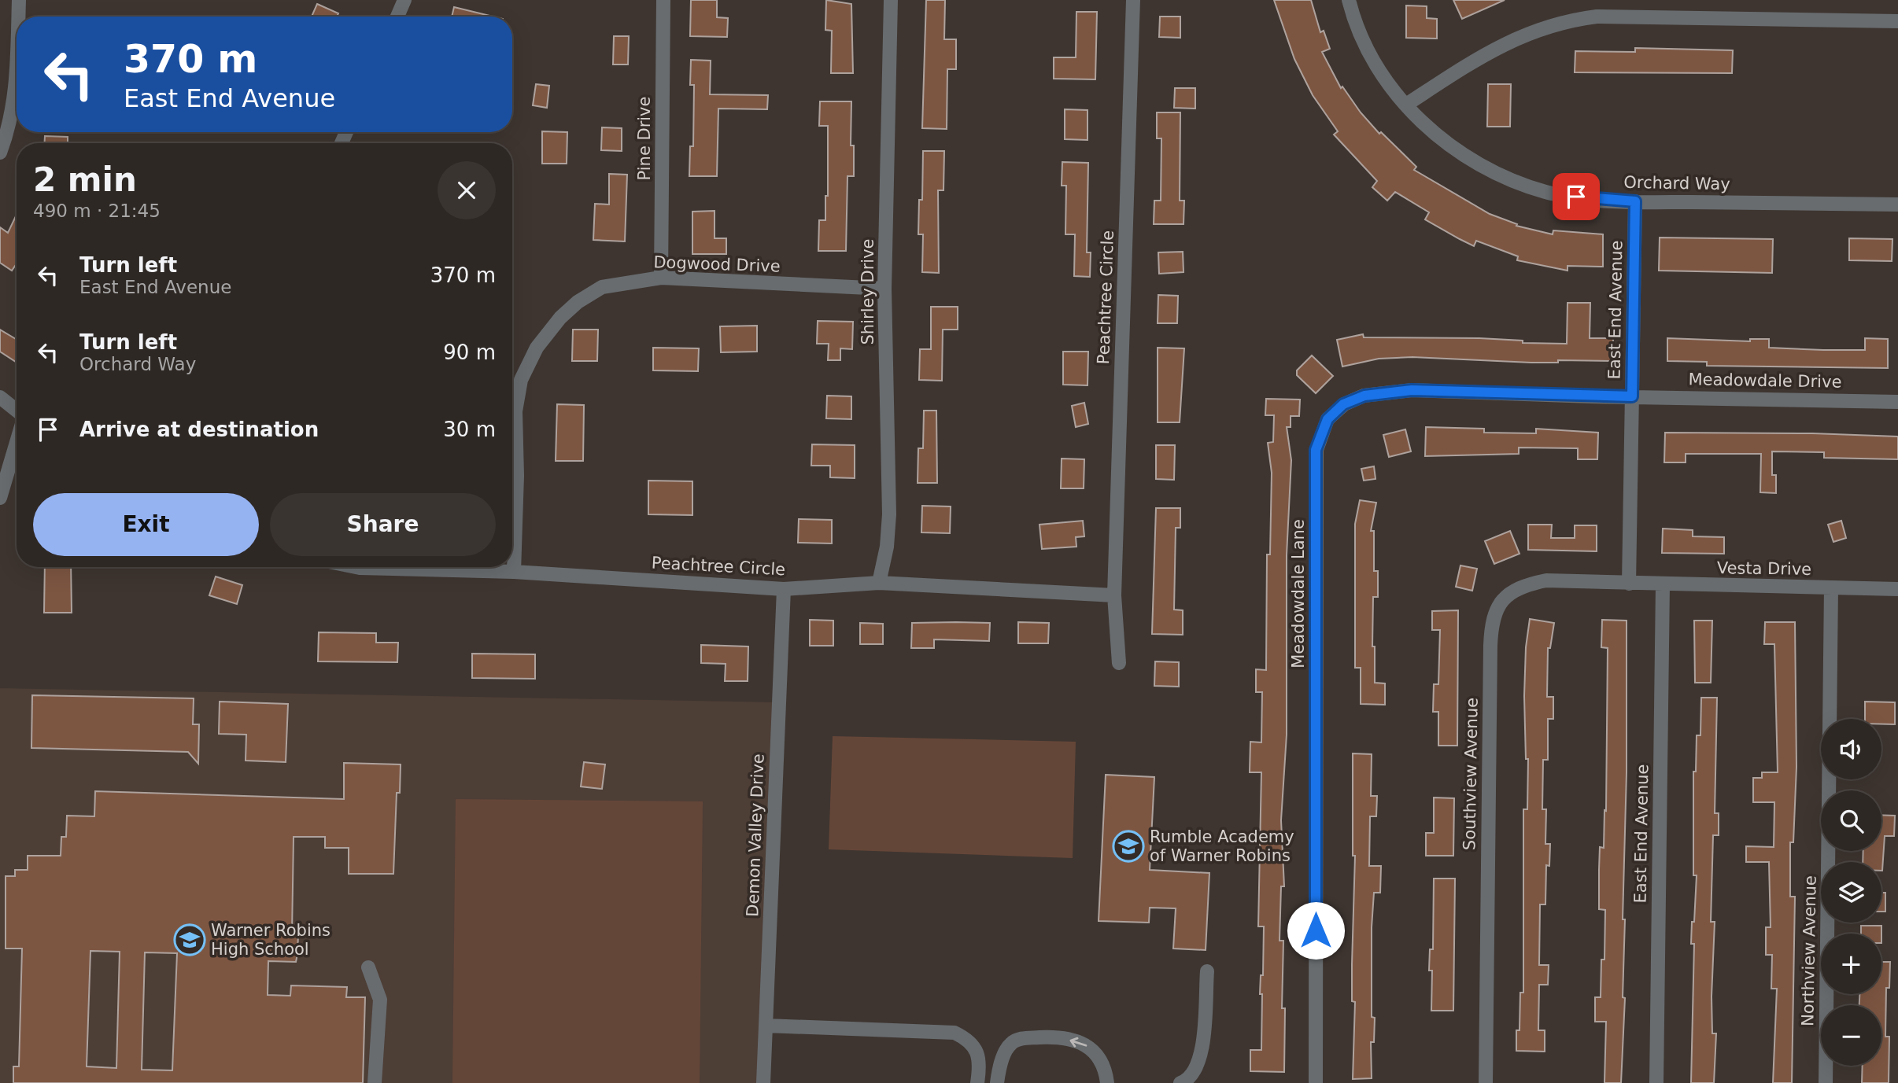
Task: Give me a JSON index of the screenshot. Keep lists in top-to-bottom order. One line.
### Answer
{"streets":{"street":["Pine Drive","Orchard Way","Dogwood Drive","Shirley Drive","Peachtree Circle","East End Avenue","Meadowdale Drive","Vesta Drive","Meadowdale Lane","Southview Avenue","Demon Valley Drive","Northview Avenue"]},"crossings":[["Pine Drive","Dogwood Drive"],["Orchard Way","East End Avenue"],["Dogwood Drive","Shirley Drive"],["Dogwood Drive","Peachtree Circle"],["Shirley Drive","Peachtree Circle"],["Peachtree Circle","Demon Valley Drive"],["East End Avenue","Meadowdale Drive"],["East End Avenue","Vesta Drive"],["East End Avenue","Meadowdale Lane"],["East End Avenue","Southview Avenue"],["Meadowdale Drive","Meadowdale Lane"],["Vesta Drive","Southview Avenue"],["Vesta Drive","Northview Avenue"]],"places":{"school or university":["Rumble Academy of Warner Robins","Warner Robins High School"]},"page":{"turn":["370 m","East End Avenue"],"heading":["2 min","490 m · 21:45"],"list":[{"name":"Turn left","note":"East End Avenue","value":"370 m"},{"name":"Turn left","note":"Orchard Way","value":"90 m"},{"name":"Arrive at destination","value":"30 m"}],"buttons":["Exit","Share"],"map_buttons":["+","−"]}}
